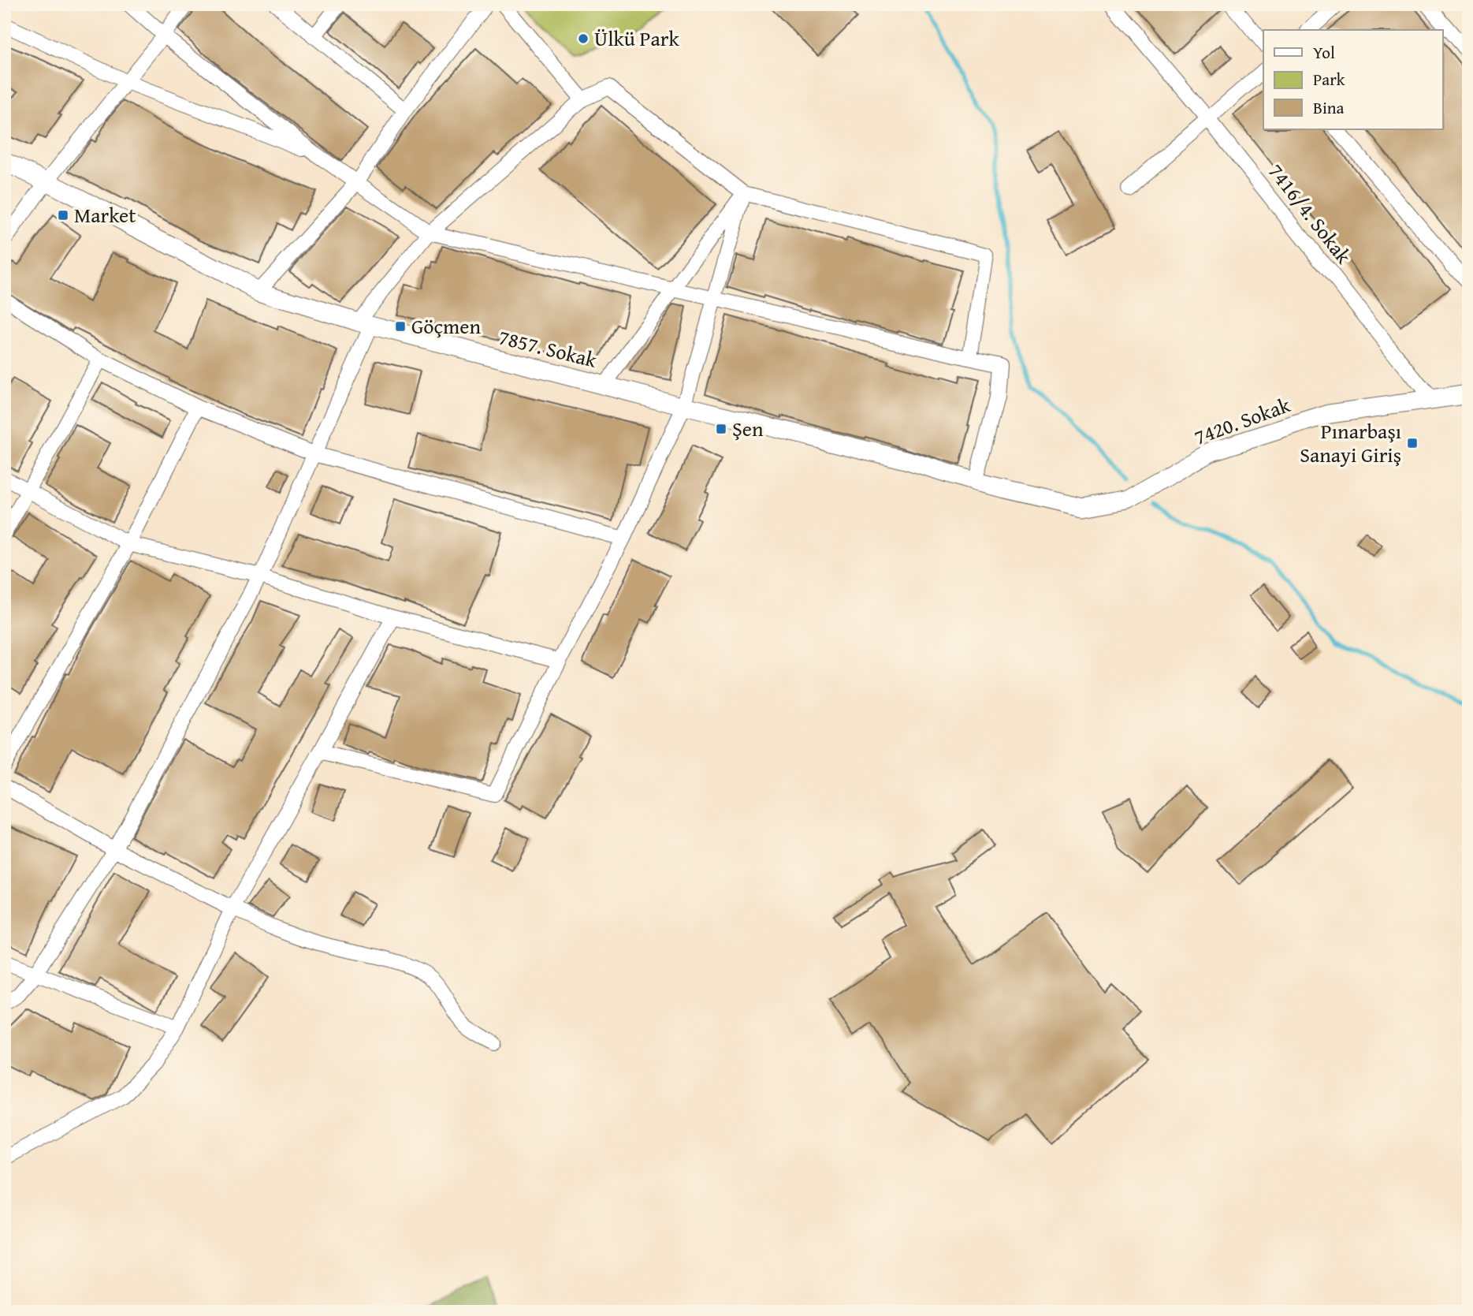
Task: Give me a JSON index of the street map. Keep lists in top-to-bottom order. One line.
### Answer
{"streets":{"street":["7416/4. Sokak","7857. Sokak","7420. Sokak"]},"crossings":[["7416/4. Sokak","7420. Sokak"],["7857. Sokak","7420. Sokak"]],"places":{"other":["Ülkü Park"],"transit":["Market","Göçmen","Şen","Pınarbaşı Sanayi Giriş"]},"legend":["Yol","Park","Bina"]}
